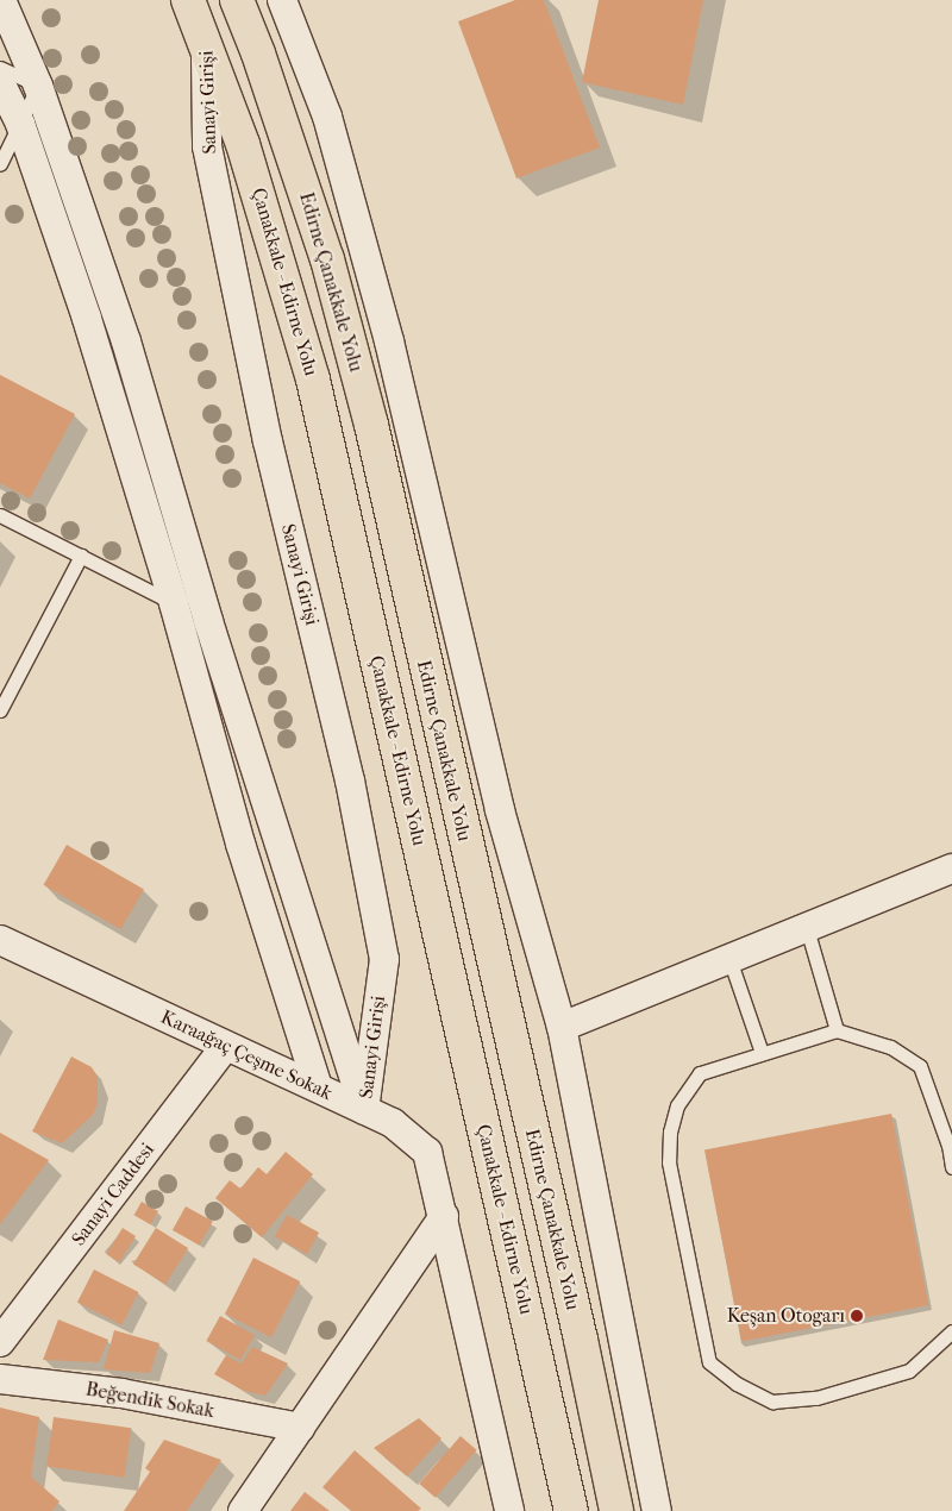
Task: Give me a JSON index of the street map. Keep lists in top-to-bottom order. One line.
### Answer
{"streets":{"highway":["Çanakkale - Edirne Yolu","Edirne Çanakkale Yolu"],"street":["Sanayi Girişi","Karaağaç Çeşme Sokak","Sanayi Caddesi","Beğendik Sokak"]},"crossings":[["Sanayi Girişi","Çanakkale - Edirne Yolu"],["Sanayi Girişi","Karaağaç Çeşme Sokak"],["Karaağaç Çeşme Sokak","Sanayi Caddesi"]],"places":["Keşan Otogarı"]}
